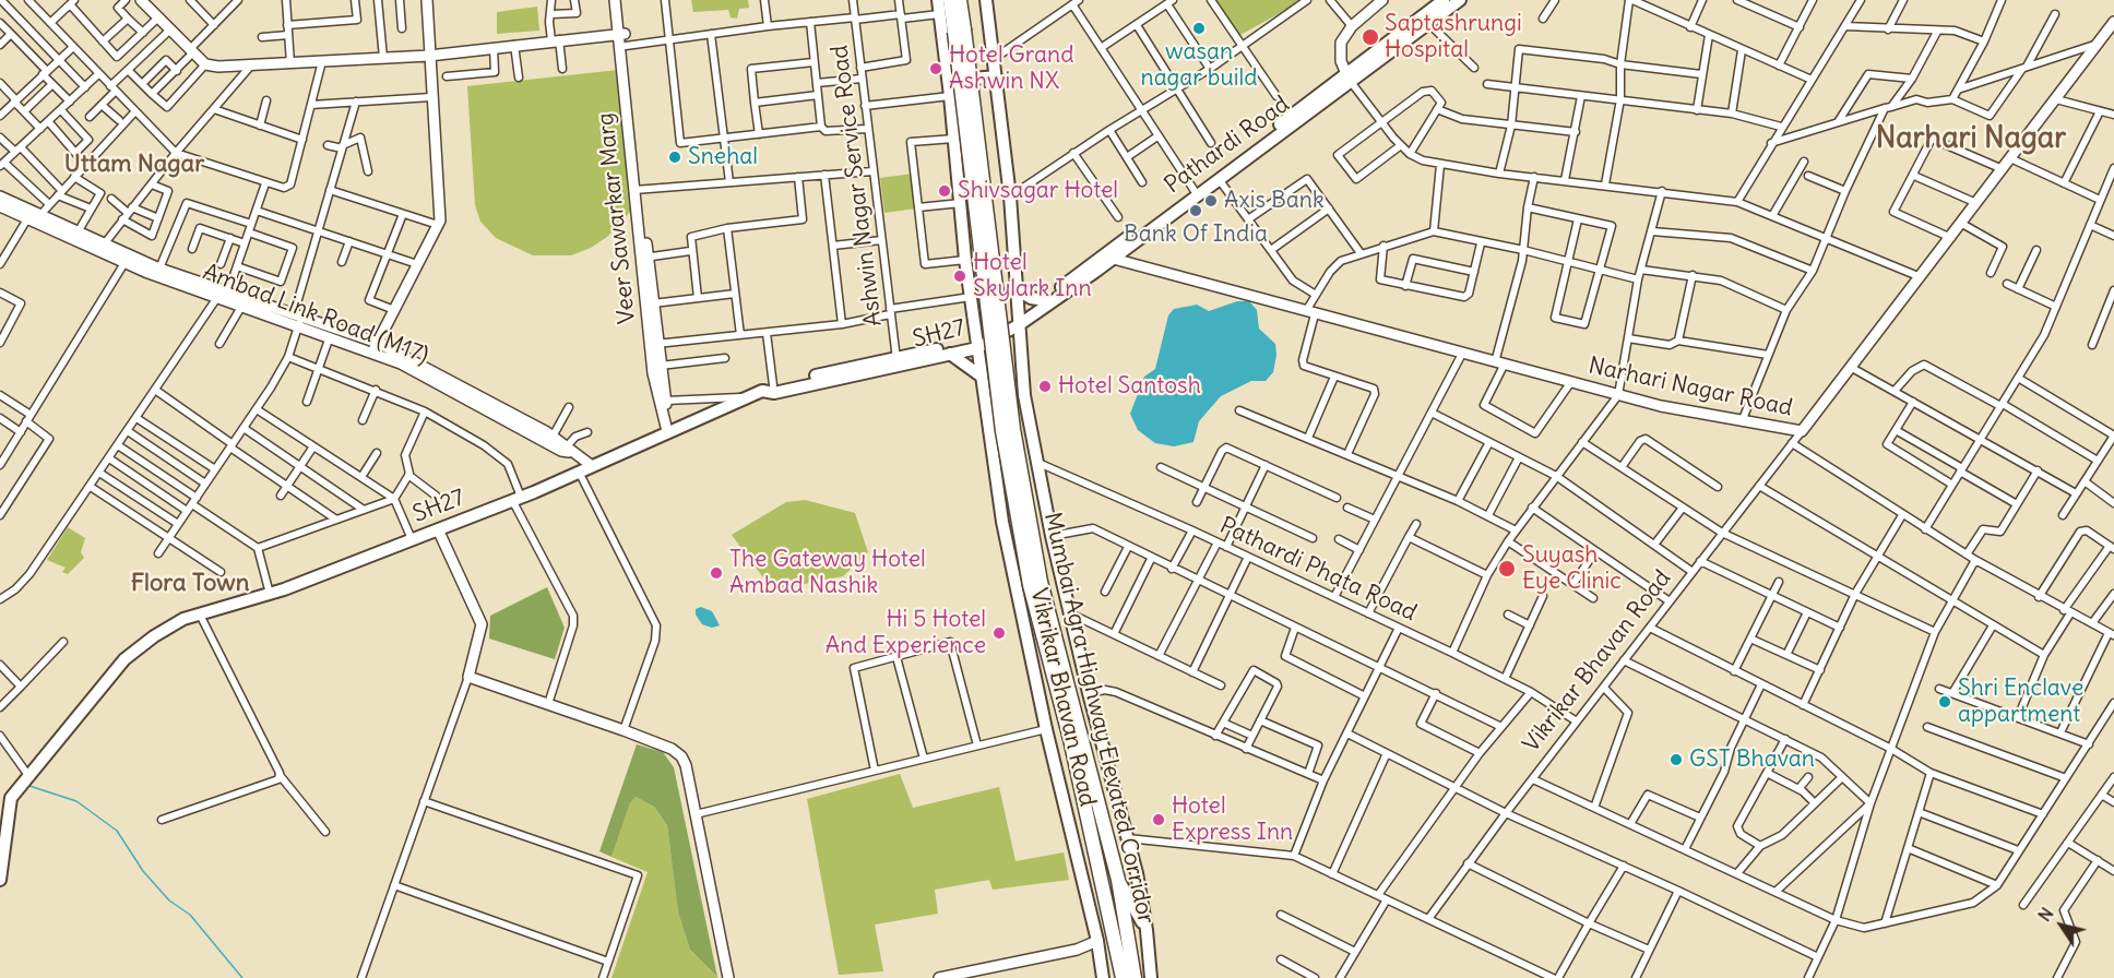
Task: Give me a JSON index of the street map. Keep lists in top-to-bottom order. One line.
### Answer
{"streets":{"highway":["Mumbai Agra Highway Elevated Corridor"],"main road":["Pathardi Road","SH27","Vikrikar Bhavan Road"],"street":["Ashwin Nagar Service Road","Veer Sawarkar Marg","Ambad Link Road (M17)","Narhari Nagar Road","Pathardi Phata Road"]},"crossings":[["Ashwin Nagar Service Road","SH27"],["Veer Sawarkar Marg","SH27"],["SH27","Narhari Nagar Road"],["SH27","Vikrikar Bhavan Road"],["Narhari Nagar Road","Vikrikar Bhavan Road"],["Pathardi Phata Road","Vikrikar Bhavan Road"]],"districts":["Narhari Nagar","Uttam Nagar","Flora Town"],"places":["wasan nagar build","Saptashrungi Hospital","Hotel Grand Ashwin NX","Snehal","Shivsagar Hotel","Axis Bank","Bank Of India","Hotel Skylark Inn","Hotel Santosh","Suyash Eye Clinic","The Gateway Hotel Ambad Nashik","Hi 5 Hotel And Experience","Shri Enclave appartment","GST Bhavan","Hotel Express Inn"],"north":"top left"}
